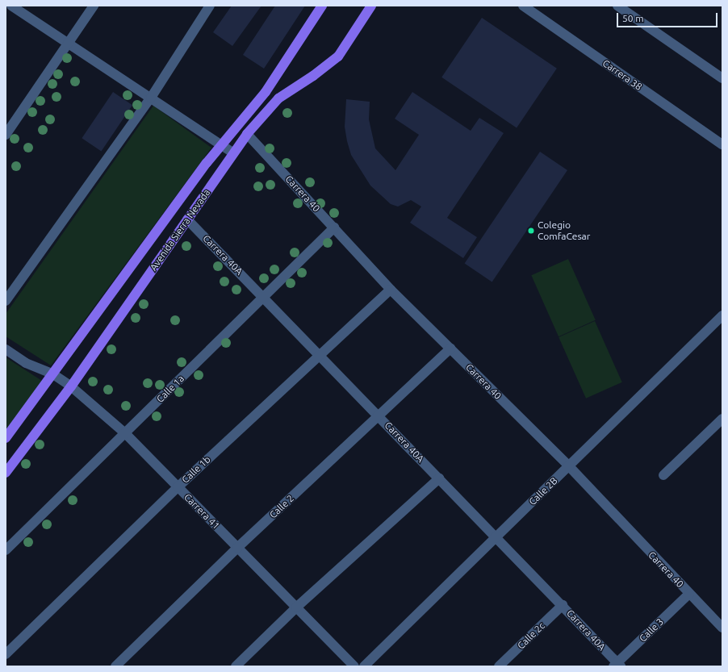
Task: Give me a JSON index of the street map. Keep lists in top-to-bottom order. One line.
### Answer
{"streets":{"main road":["Avenida Sierra Nevada"],"street":["Carrera 38","Carrera 40","Carrera 40A","Calle 1a","Calle 1b","Calle 2B","Calle 2","Carrera 41","Calle 3","Calle 2c"]},"crossings":[["Carrera 40","Avenida Sierra Nevada"],["Carrera 40","Calle 1a"],["Carrera 40","Calle 1b"],["Carrera 40","Calle 2B"],["Carrera 40","Calle 2"],["Carrera 40","Calle 3"],["Avenida Sierra Nevada","Carrera 40A"],["Avenida Sierra Nevada","Carrera 41"],["Carrera 40A","Calle 1a"],["Carrera 40A","Calle 1b"],["Carrera 40A","Calle 2B"],["Carrera 40A","Calle 2"],["Carrera 40A","Calle 3"],["Carrera 40A","Calle 2c"],["Calle 1a","Carrera 41"],["Calle 1b","Carrera 41"],["Calle 2","Carrera 41"]],"places":["Colegio ComfaCesar"],"scale_bar":"50 m"}
